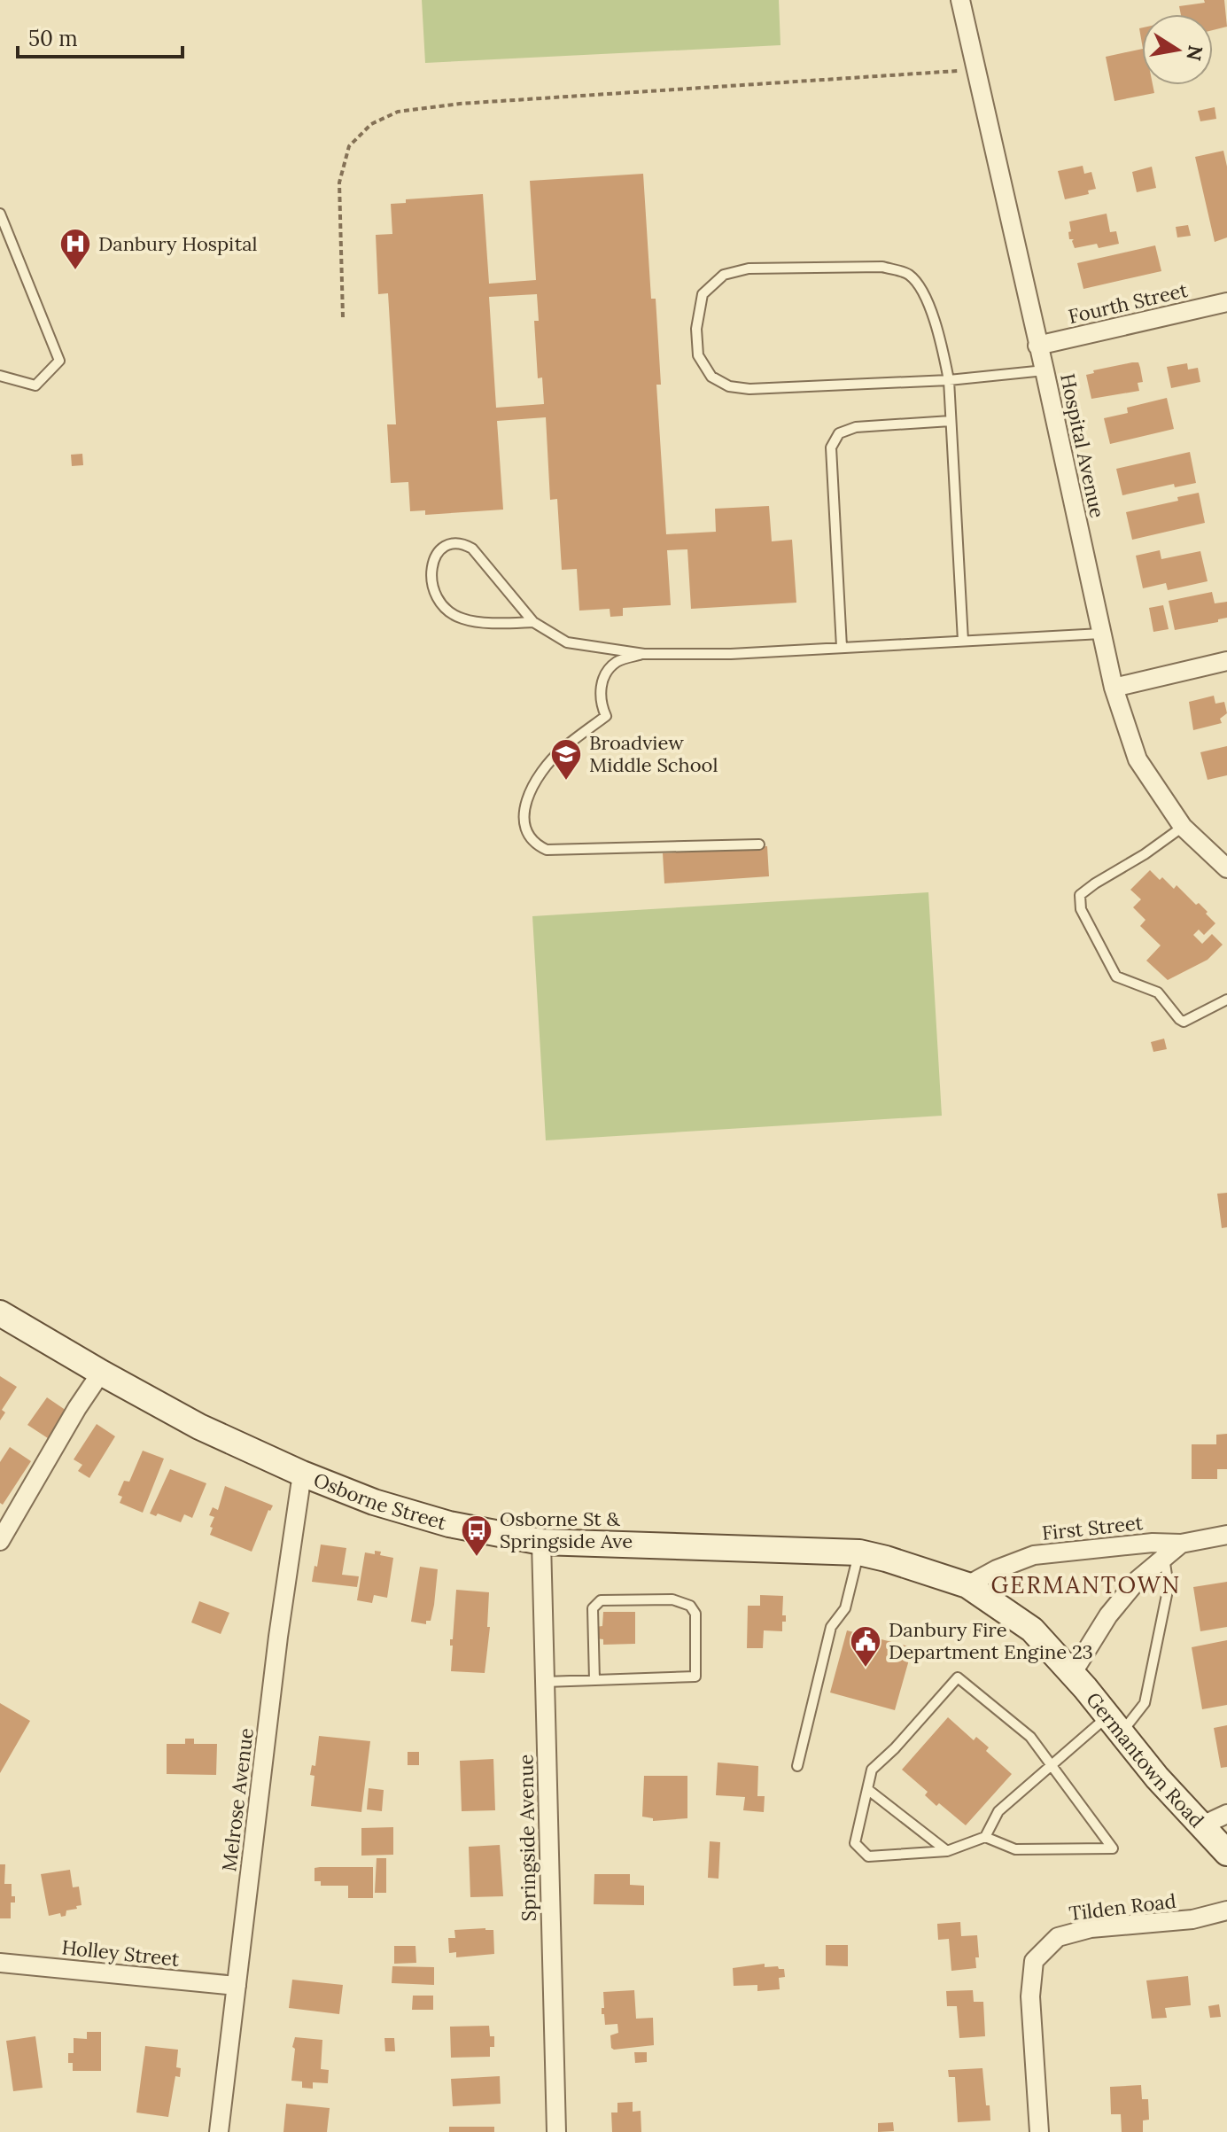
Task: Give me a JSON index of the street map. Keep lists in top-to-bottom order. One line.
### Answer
{"streets":{"main road":["Osborne Street","Germantown Road"],"street":["Fourth Street","Hospital Avenue","First Street","Melrose Avenue","Springside Avenue","Tilden Road","Holley Street"]},"crossings":[["Fourth Street","Hospital Avenue"],["Osborne Street","Germantown Road"],["Osborne Street","Melrose Avenue"],["Osborne Street","Springside Avenue"],["First Street","Germantown Road"],["Melrose Avenue","Holley Street"]],"districts":["GERMANTOWN"],"places":{"hospital":["Danbury Hospital"],"school or university":["Broadview Middle School"],"bus stop":["Osborne St & Springside Ave"],"public building":["Danbury Fire Department Engine 23"]},"scale_bar":"50 m","north":"right"}
